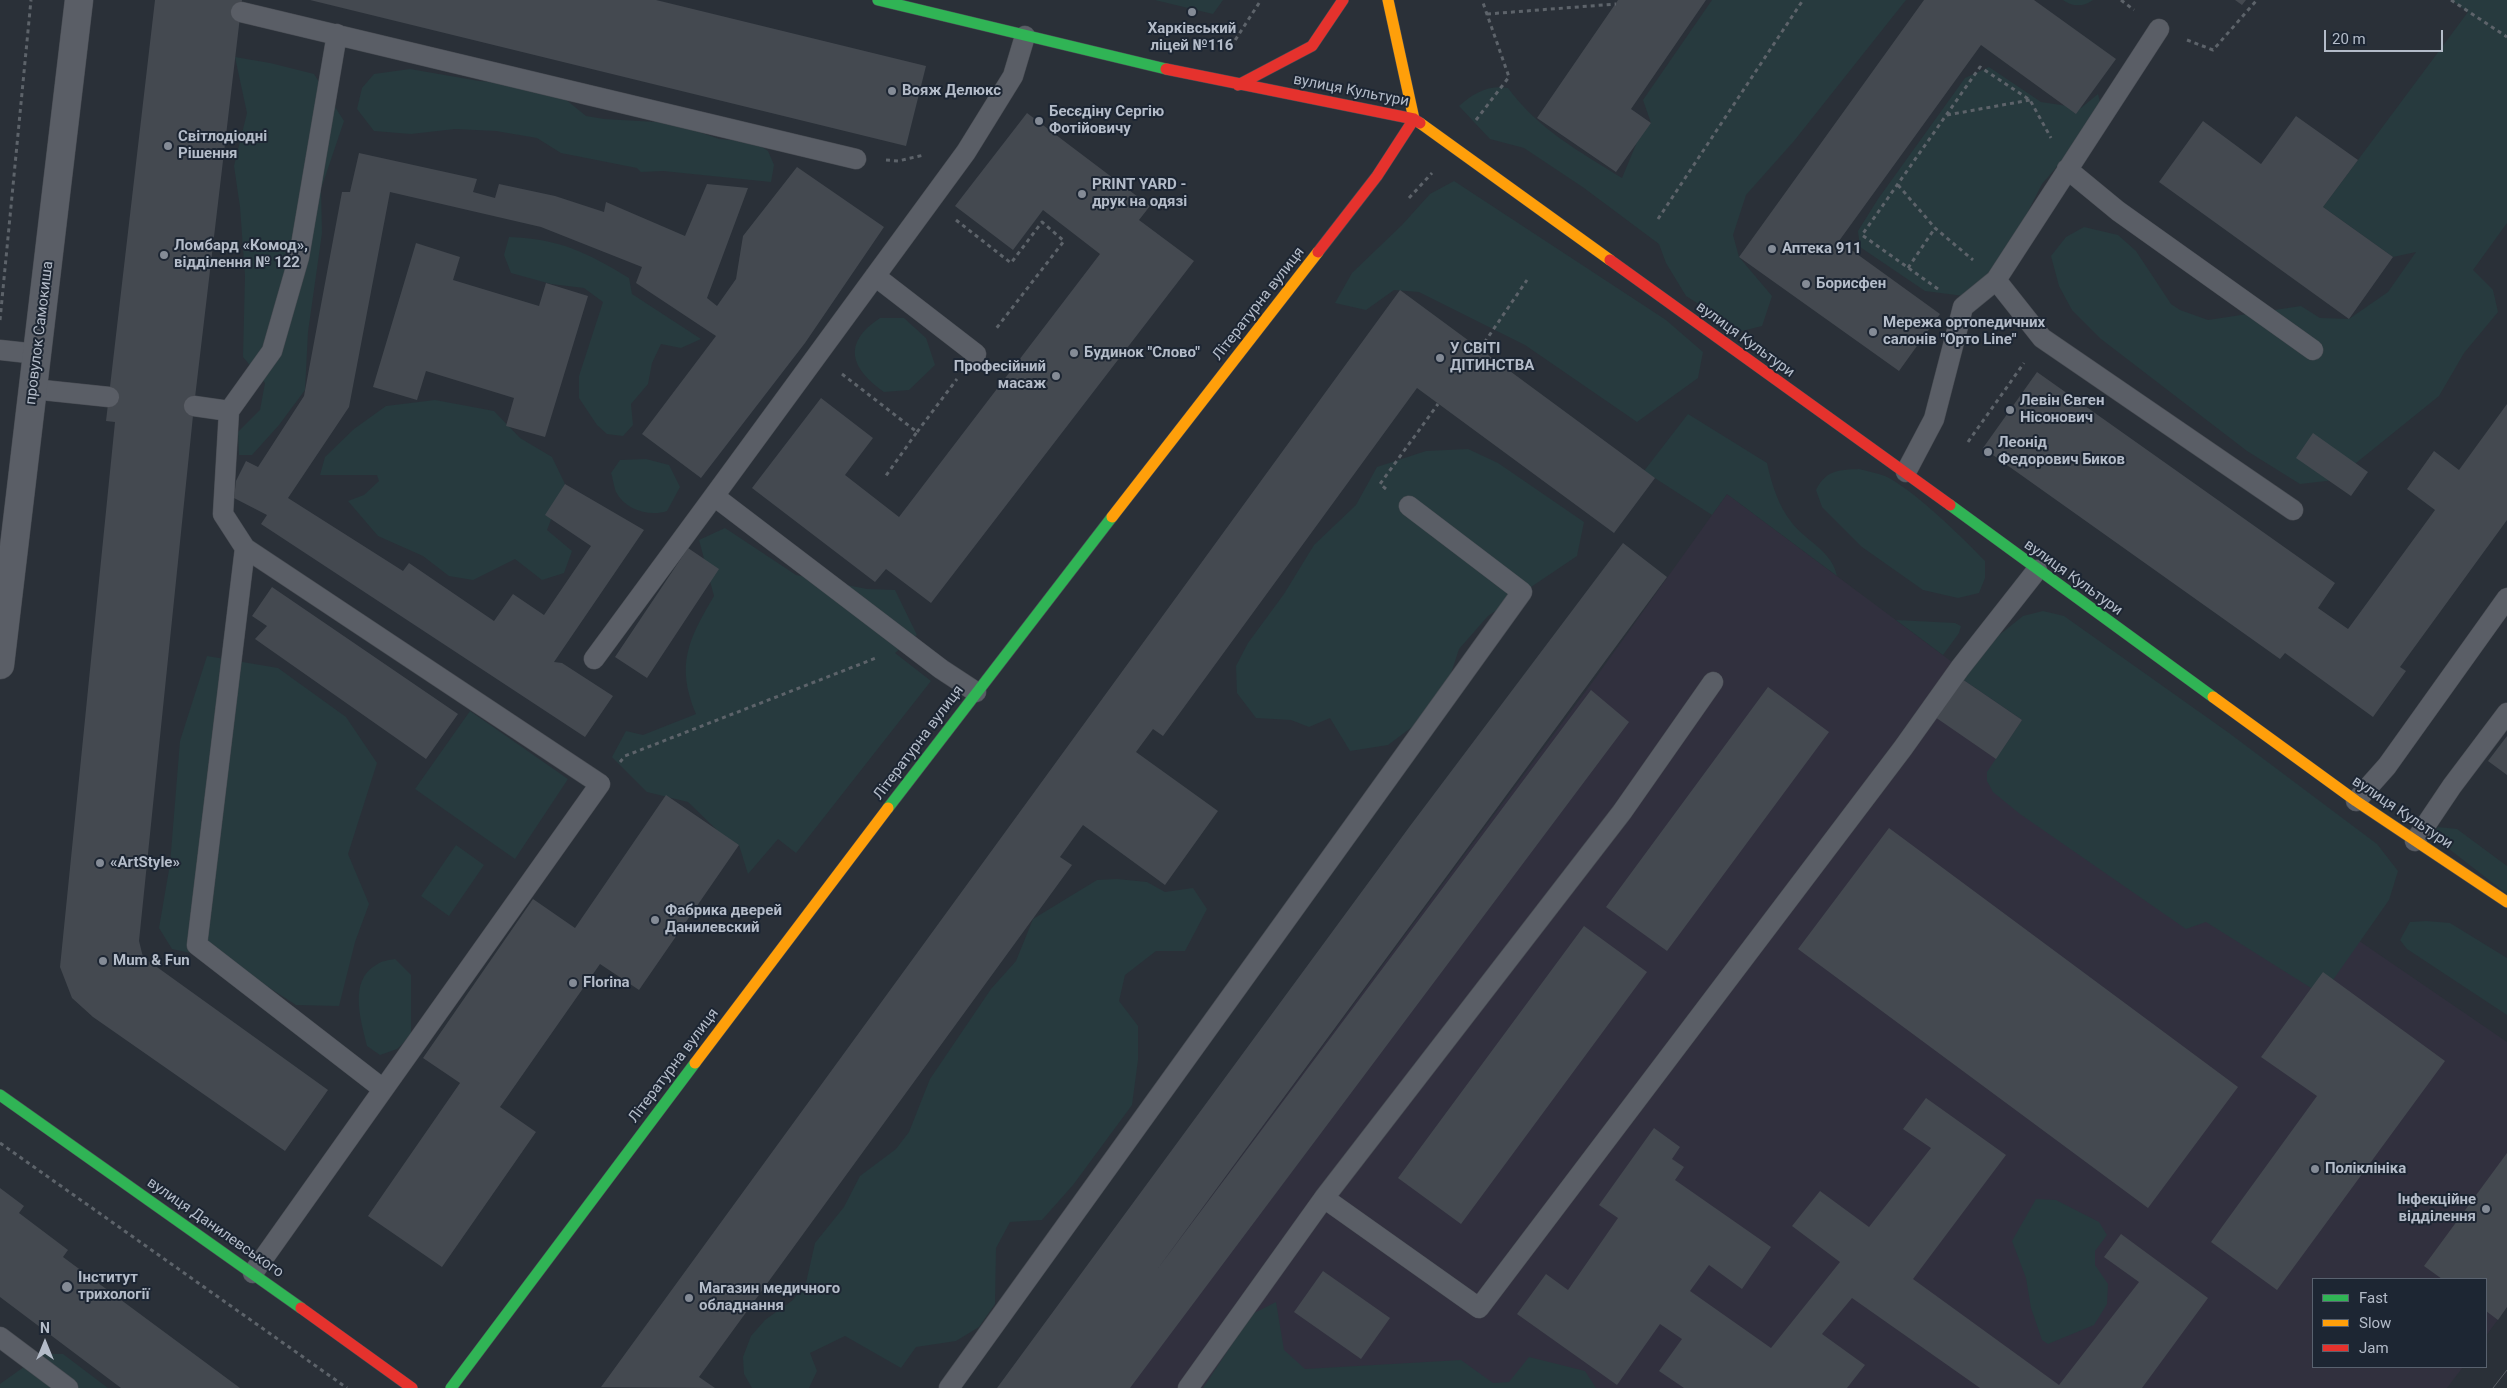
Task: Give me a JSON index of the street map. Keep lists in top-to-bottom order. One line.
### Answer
{"streets":{"street":["вулиця Культури","Літературна вулиця","провулок Самокиша","вулиця Данилевського"]},"crossings":[["вулиця Культури","Літературна вулиця"]],"places":["Харківський ліцей №116","Вояж Делюкс","Бесєдіну Сергію Фотійовичу","Світлодіодні Рішення","PRINT YARD - друк на одязі","Аптека 911","Ломбард «Комод», відділення № 122","Борисфен","Мережа ортопедичних салонiв \"Орто Line\"","Будинок \"Слово\"","У СВІТІ ДІТИНСТВА","Професійний масаж","Левін Євген Нісонович","Леонід Федорович Биков","«ArtStyle»","Фабрика дверей Данилевский","Mum & Fun","Florina","Поліклініка","Інфекційне відділення","Інститут трихології","Магазин медичного обладнання"],"legend":["Fast","Slow","Jam"],"scale_bar":"20 m","north":"top"}
